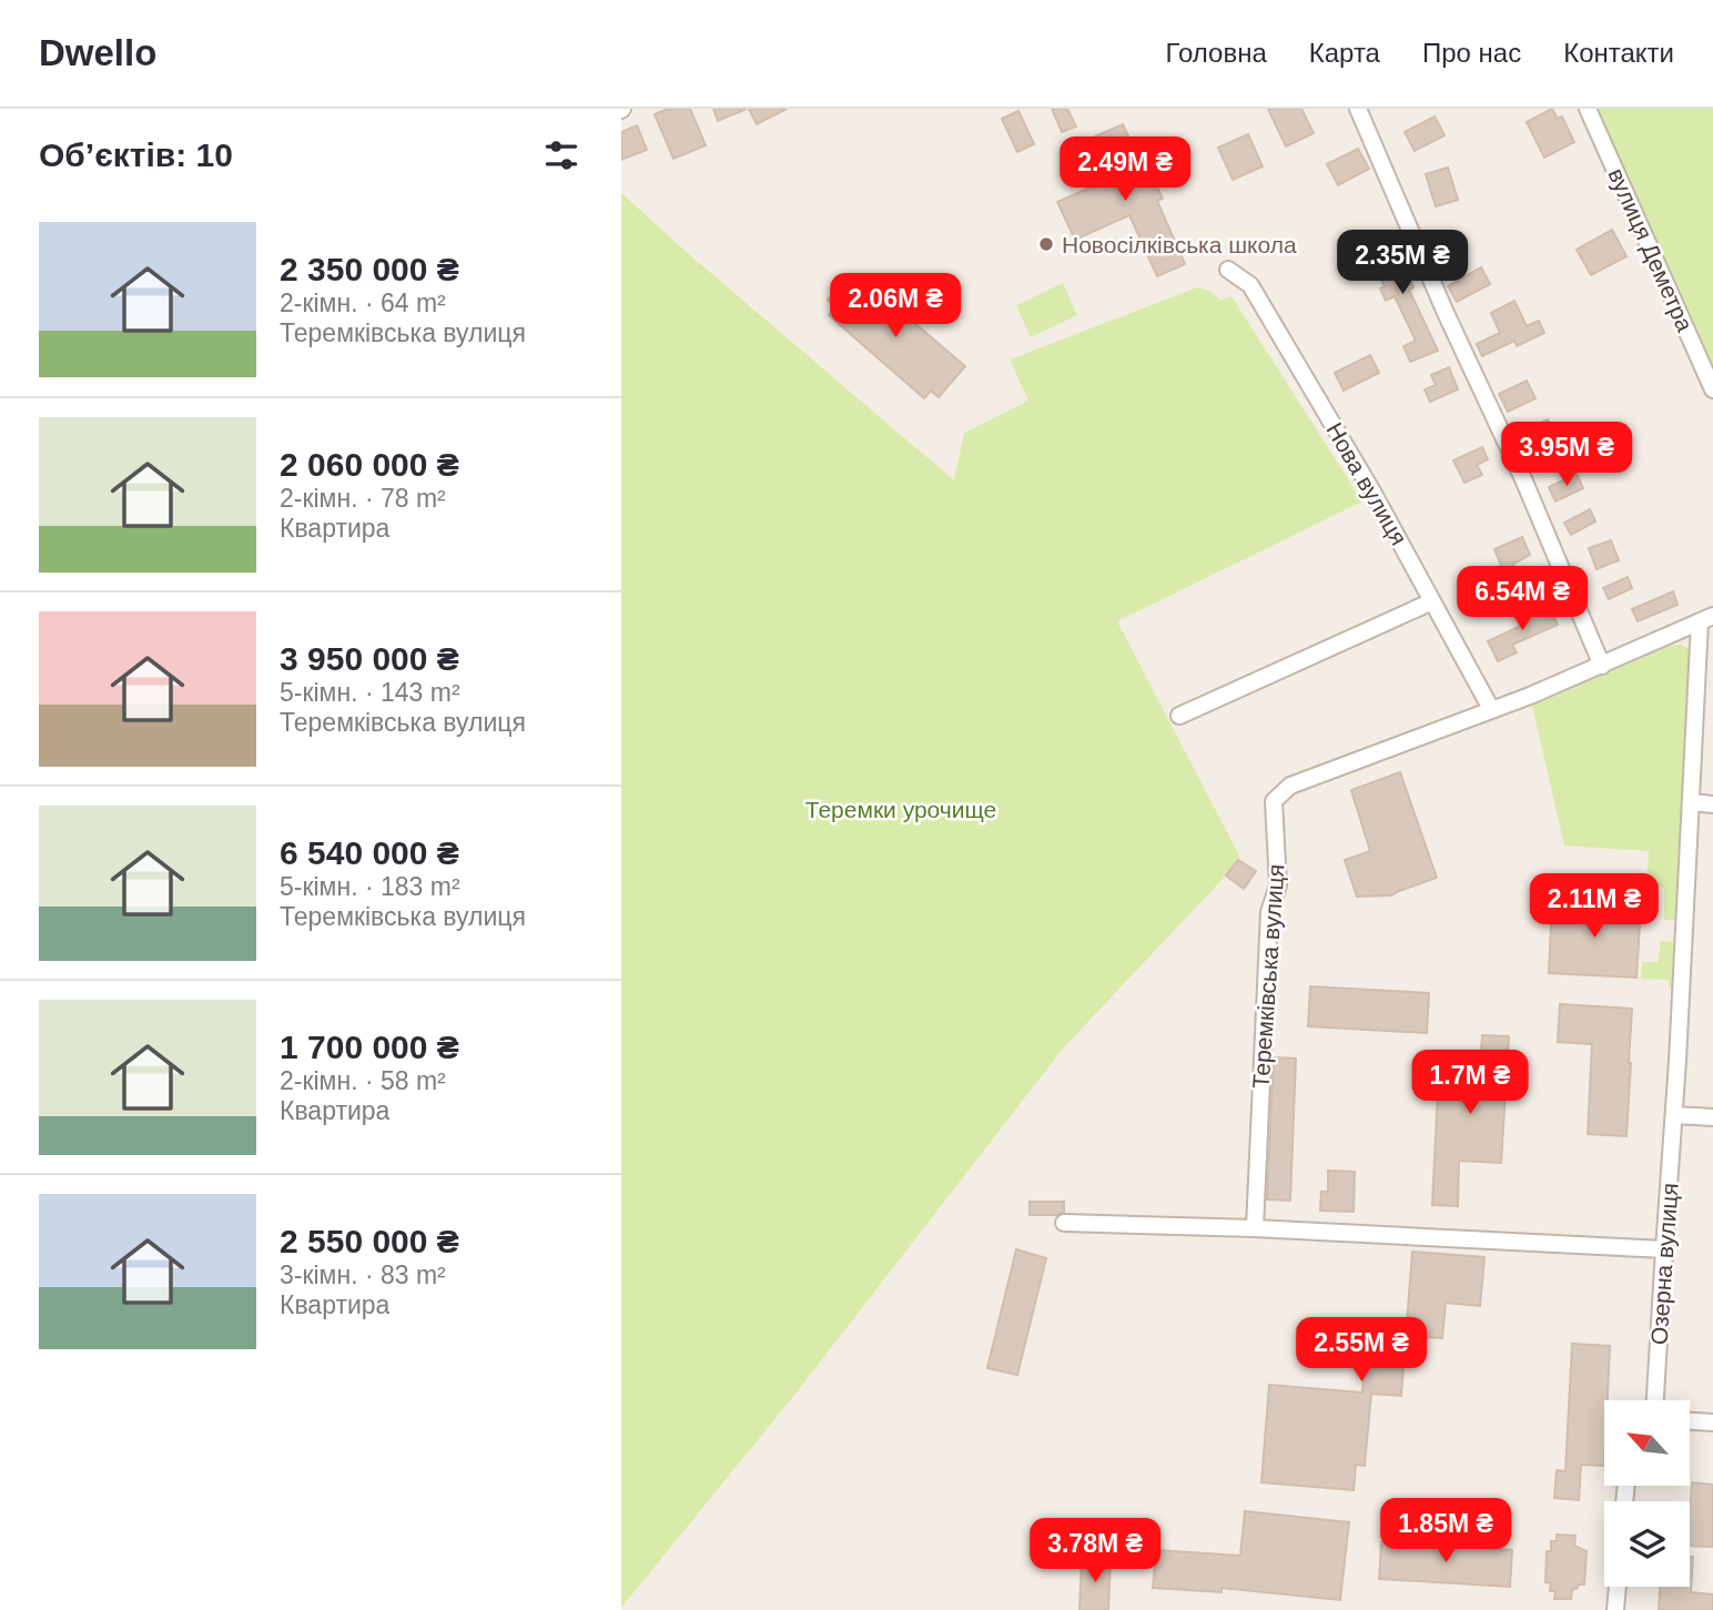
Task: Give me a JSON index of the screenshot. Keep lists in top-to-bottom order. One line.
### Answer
{"streets":{"street":["вулиця Деметра","Нова вулиця","Теремківська вулиця","Озерна вулиця"]},"crossings":[["Нова вулиця","Теремківська вулиця"],["Теремківська вулиця","Озерна вулиця"]],"parks":["Теремки урочище"],"places":["Новосілківська школа"],"north":"top left","page":{"header":"Dwello","nav":["Головна","Карта","Про нас","Контакти"],"heading":"Об’єктів: 10","price":["2.49M ₴","2.35M ₴","2.06M ₴","3.95M ₴","6.54M ₴","2.11M ₴","1.7M ₴","2.55M ₴","1.85M ₴","3.78M ₴"],"list":[{"name":"2 350 000 ₴","note":"2-кімн. · 64 m² · Теремківська вулиця"},{"name":"2 060 000 ₴","note":"2-кімн. · 78 m² · Квартира"},{"name":"3 950 000 ₴","note":"5-кімн. · 143 m² · Теремківська вулиця"},{"name":"6 540 000 ₴","note":"5-кімн. · 183 m² · Теремківська вулиця"},{"name":"1 700 000 ₴","note":"2-кімн. · 58 m² · Квартира"},{"name":"2 550 000 ₴","note":"3-кімн. · 83 m² · Квартира"}]}}
